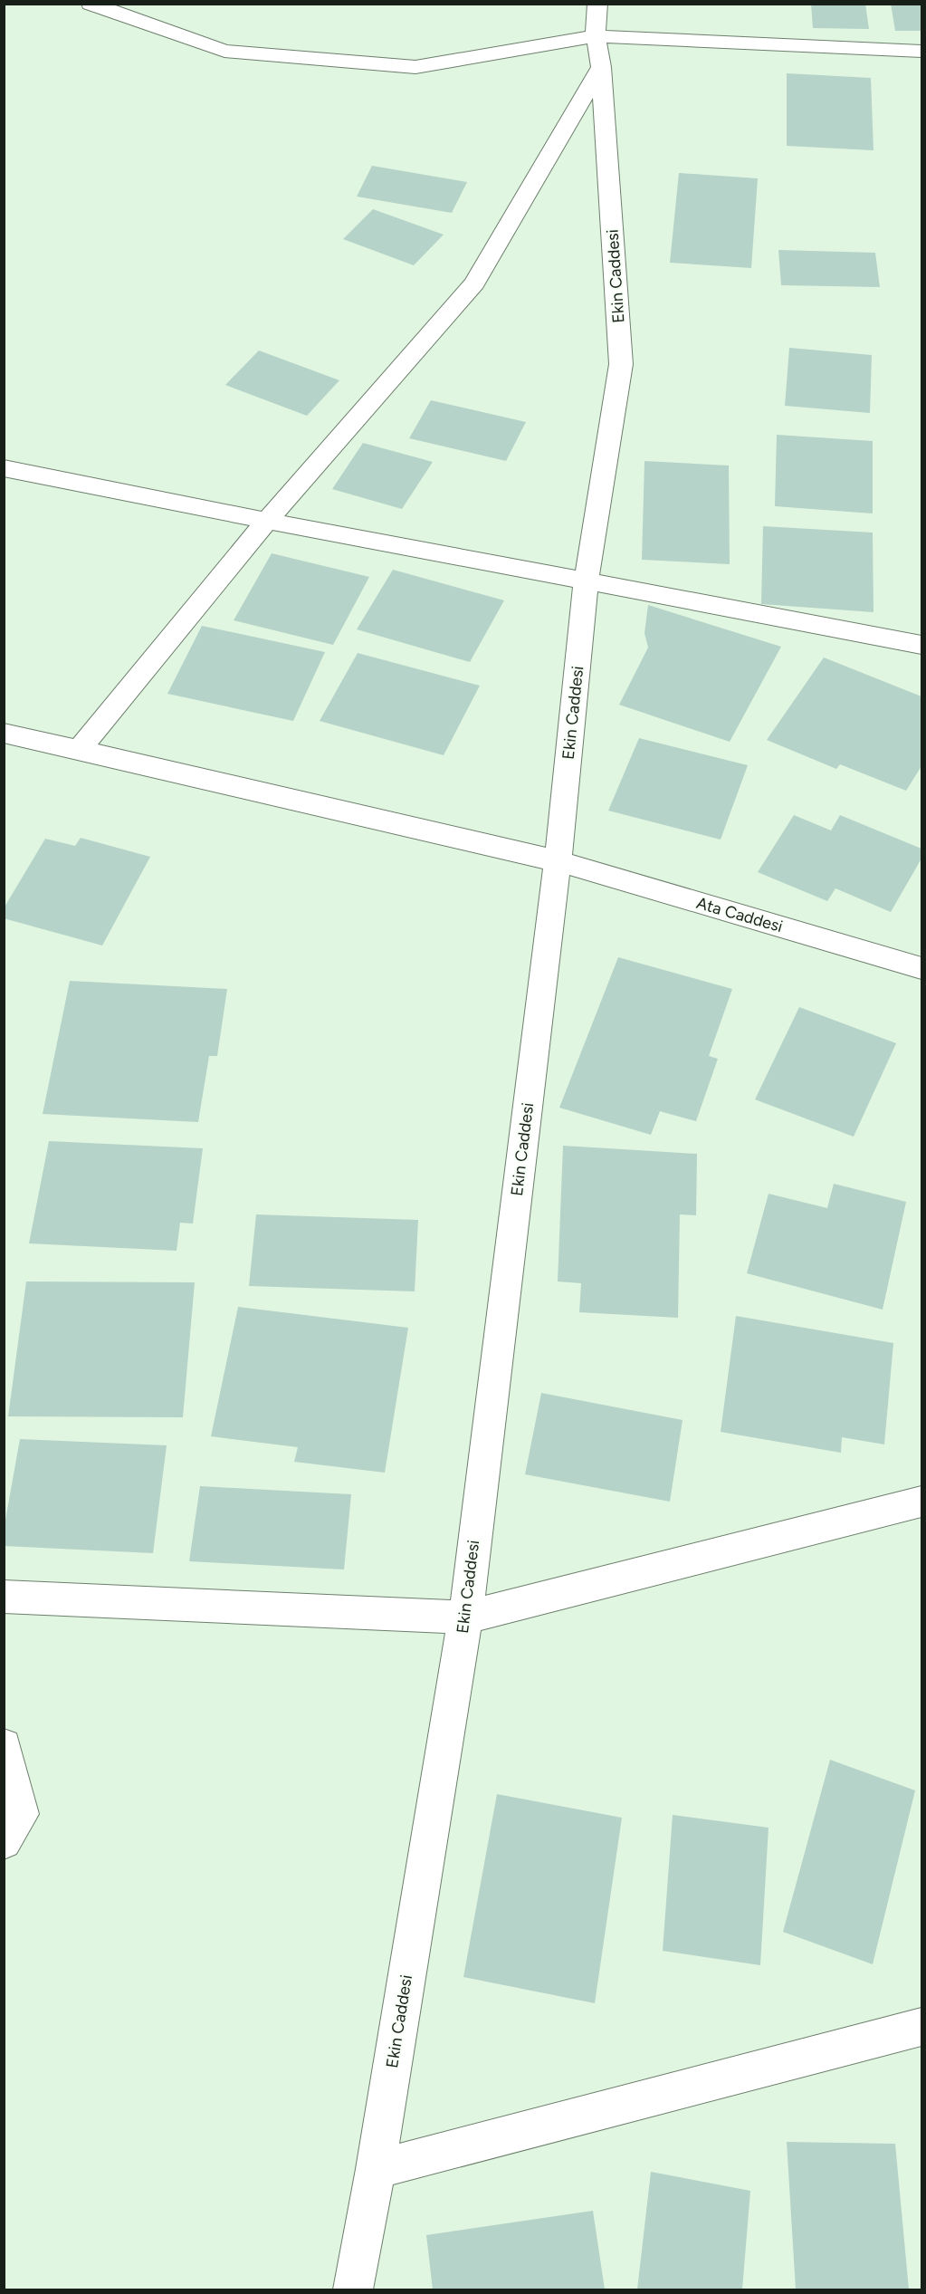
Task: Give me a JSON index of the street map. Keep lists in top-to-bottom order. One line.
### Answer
{"streets":{"street":["Ekin Caddesi","Ata Caddesi"]},"crossings":[["Ekin Caddesi","Ata Caddesi"]]}
